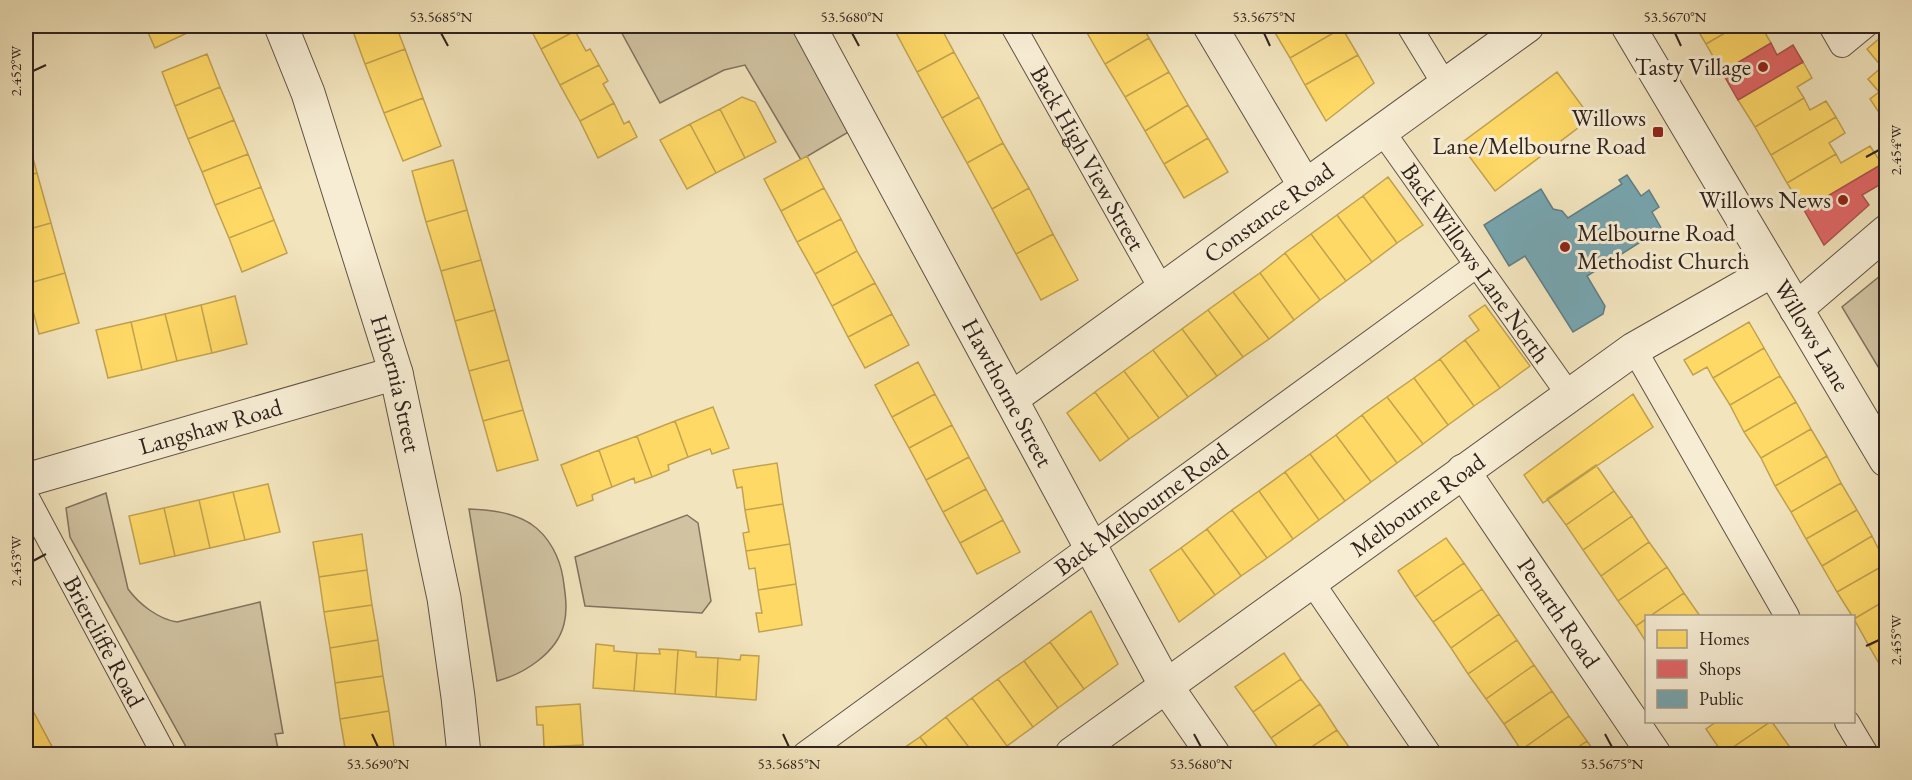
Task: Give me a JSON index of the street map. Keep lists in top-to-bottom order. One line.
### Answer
{"streets":{"street":["Constance Road","Willows Lane","Hibernia Street","Hawthorne Street","Langshaw Road","Melbourne Road","Penarth Road"],"lane":["Back High View Street","Back Willows Lane North","Back Melbourne Road","Briercliffe Road"]},"crossings":[["Back High View Street","Constance Road"],["Constance Road","Back Willows Lane North"],["Constance Road","Hawthorne Street"],["Back Willows Lane North","Melbourne Road"],["Back Willows Lane North","Back Melbourne Road"],["Willows Lane","Melbourne Road"],["Hibernia Street","Langshaw Road"],["Hawthorne Street","Melbourne Road"],["Hawthorne Street","Back Melbourne Road"],["Melbourne Road","Penarth Road"]],"places":{"other":["Tasty Village","Willows News","Melbourne Road Methodist Church"],"transit":["Willows Lane/Melbourne Road"]},"legend":["Homes","Shops","Public"],"coordinates":["53.5685°N","53.5680°N","53.5675°N","53.5670°N","2.452°W","2.454°W","2.453°W","2.455°W","53.5690°N"]}
